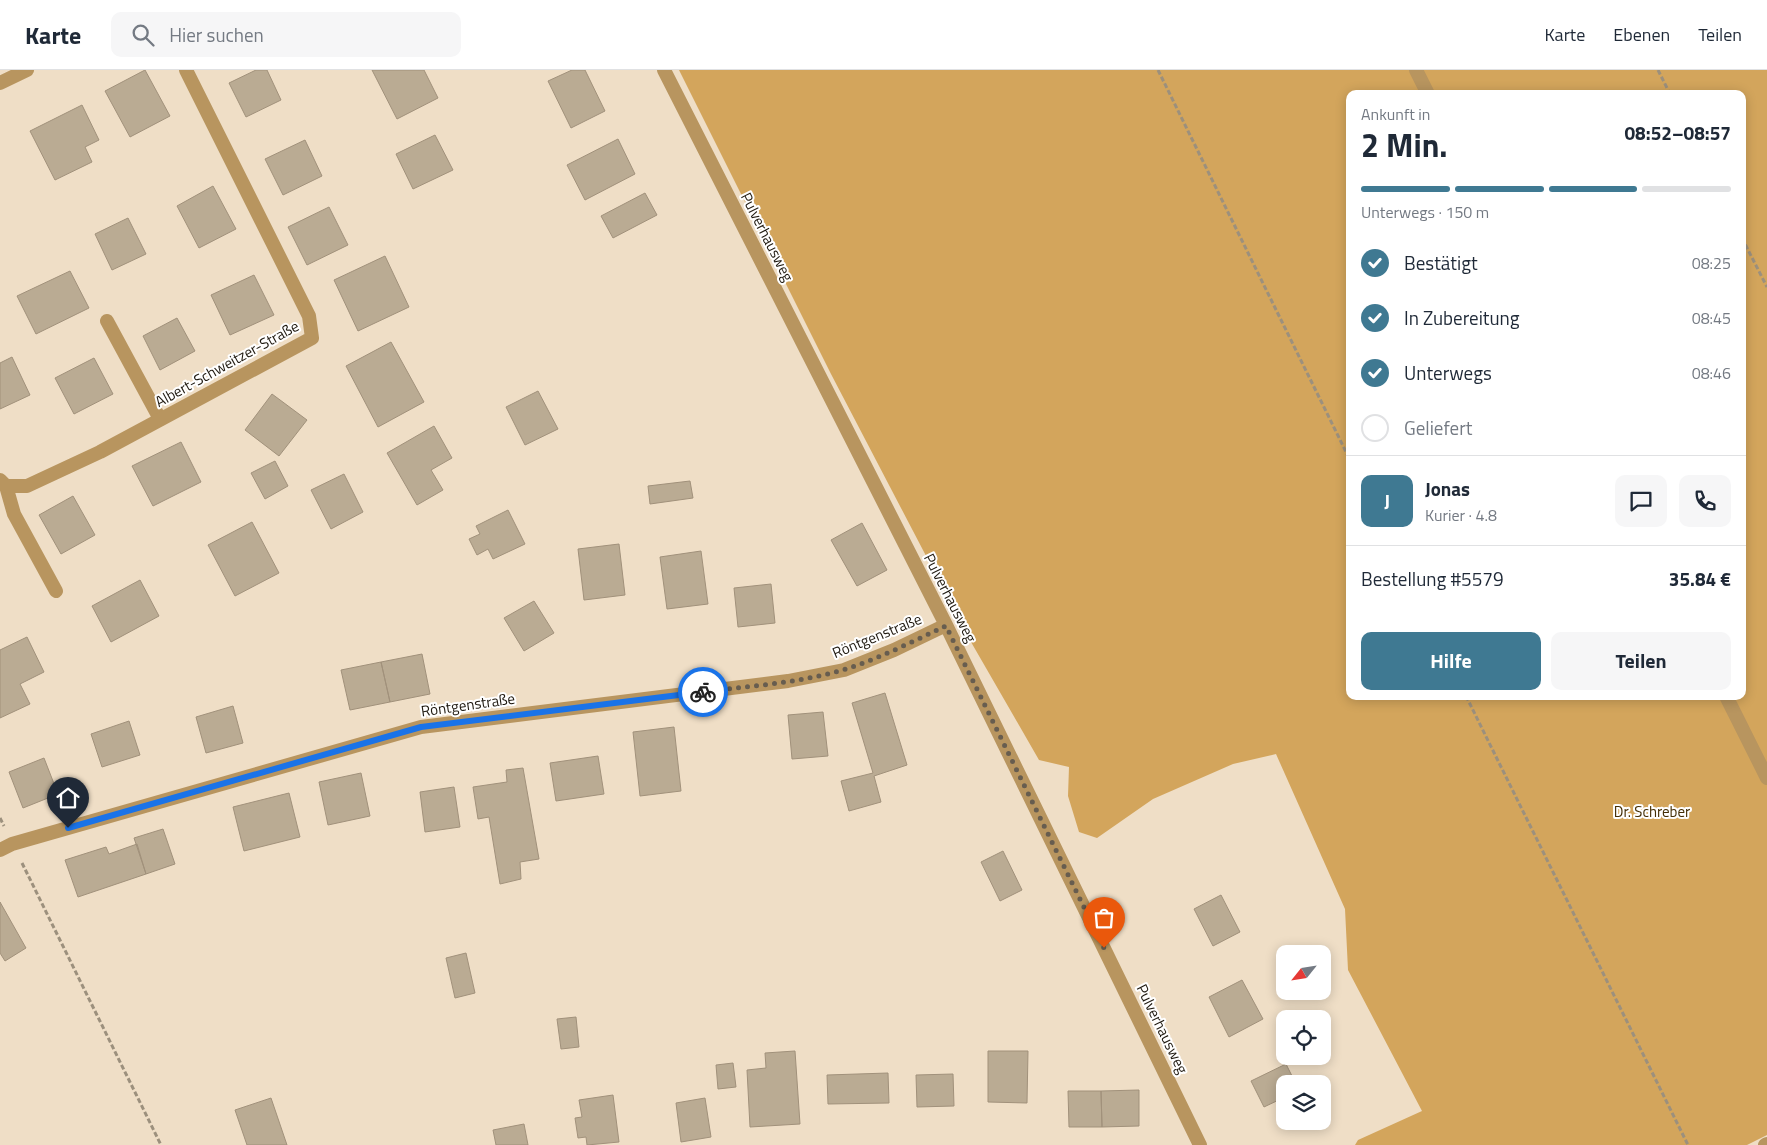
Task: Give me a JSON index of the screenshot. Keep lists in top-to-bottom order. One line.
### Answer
{"streets":{"street":["Pulverhausweg","Albert-Schweitzer-Straße","Röntgenstraße"]},"crossings":[["Pulverhausweg","Röntgenstraße"]],"parks":["Dr. Schreber"],"north":"bottom left","page":{"header":"Karte","search":"Hier suchen","nav":["Karte","Ebenen","Teilen"],"heading":["2 Min.","Ankunft in","08:52–08:57"],"panel":["Jonas","Kurier · 4.8","Bestellung #5579","35.84 €"],"bar":"Unterwegs · 150 m","list":[["Bestätigt","08:25"],["In Zubereitung","08:45"],["Unterwegs","08:46"],"Geliefert"],"round":"J","buttons":["Hilfe","Teilen"]}}
